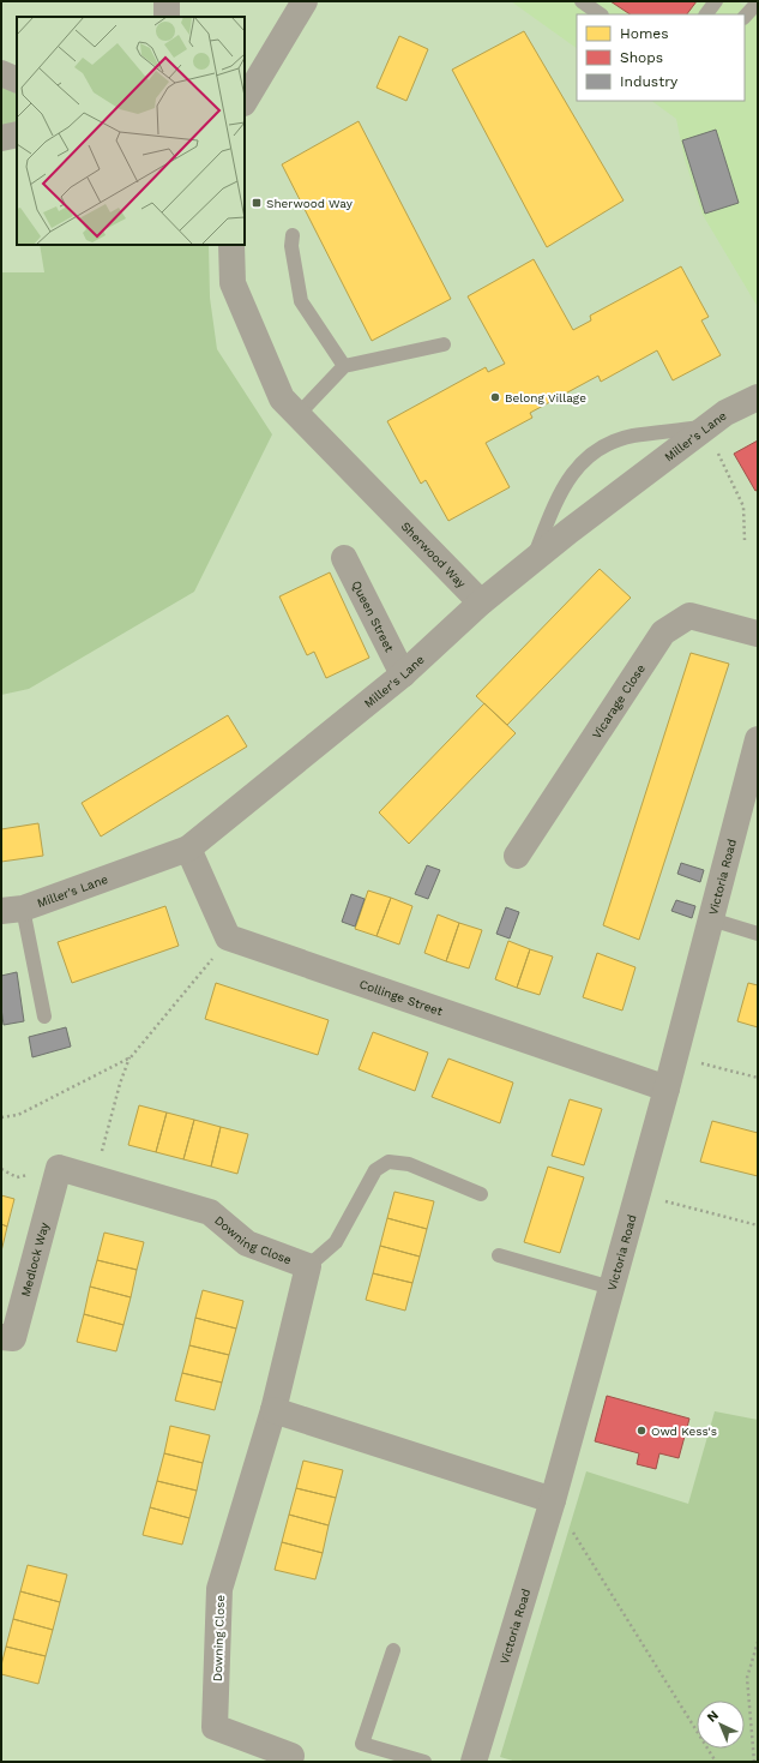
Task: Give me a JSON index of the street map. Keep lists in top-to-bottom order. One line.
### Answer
{"streets":{"street":["Miller's Lane","Sherwood Way","Queen Street","Vicarage Close","Victoria Road","Collinge Street","Downing Close","Medlock Way"]},"crossings":[["Miller's Lane","Sherwood Way"],["Miller's Lane","Queen Street"],["Victoria Road","Collinge Street"],["Downing Close","Medlock Way"]],"places":{"transit":["Sherwood Way"],"other":["Belong Village","Owd Kess's"]},"legend":["Homes","Shops","Industry"],"north":"top left"}
